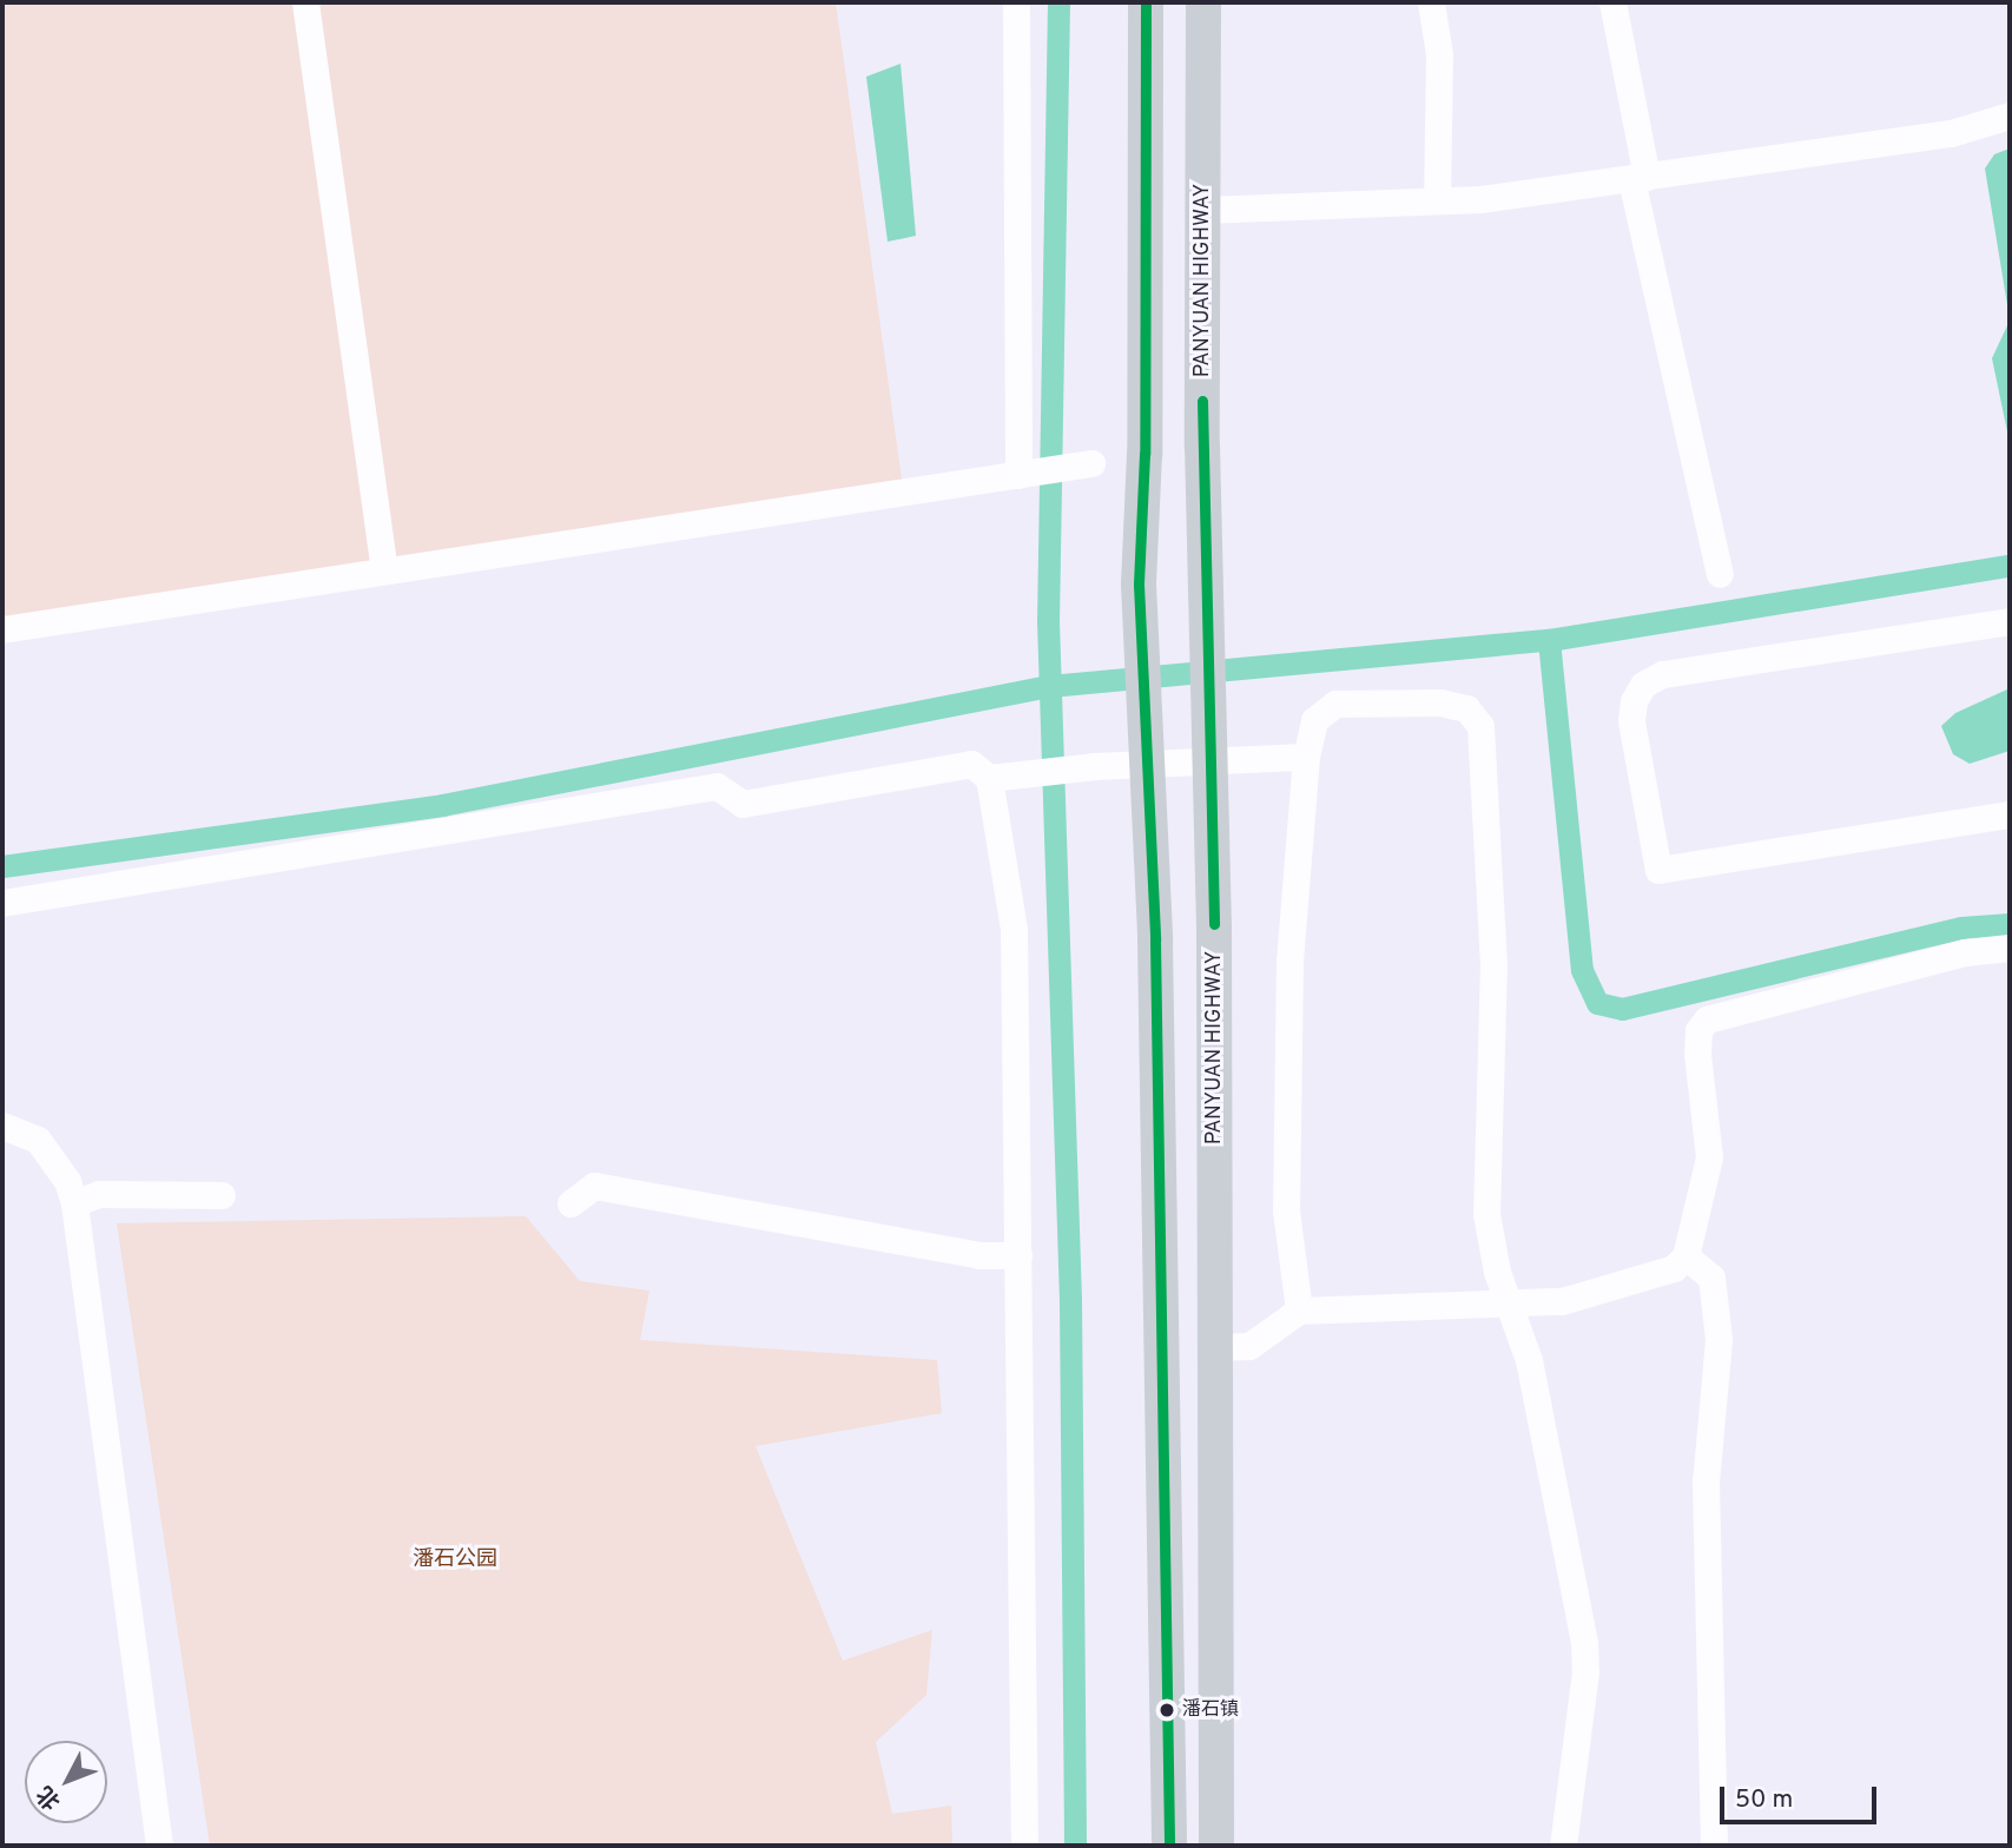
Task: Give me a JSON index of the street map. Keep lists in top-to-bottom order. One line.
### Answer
{"streets":{"main road":["PANYUAN HIGHWAY"]},"parks":["潘石公园"],"places":["潘石镇"],"scale_bar":"50 m","north":"bottom left"}
